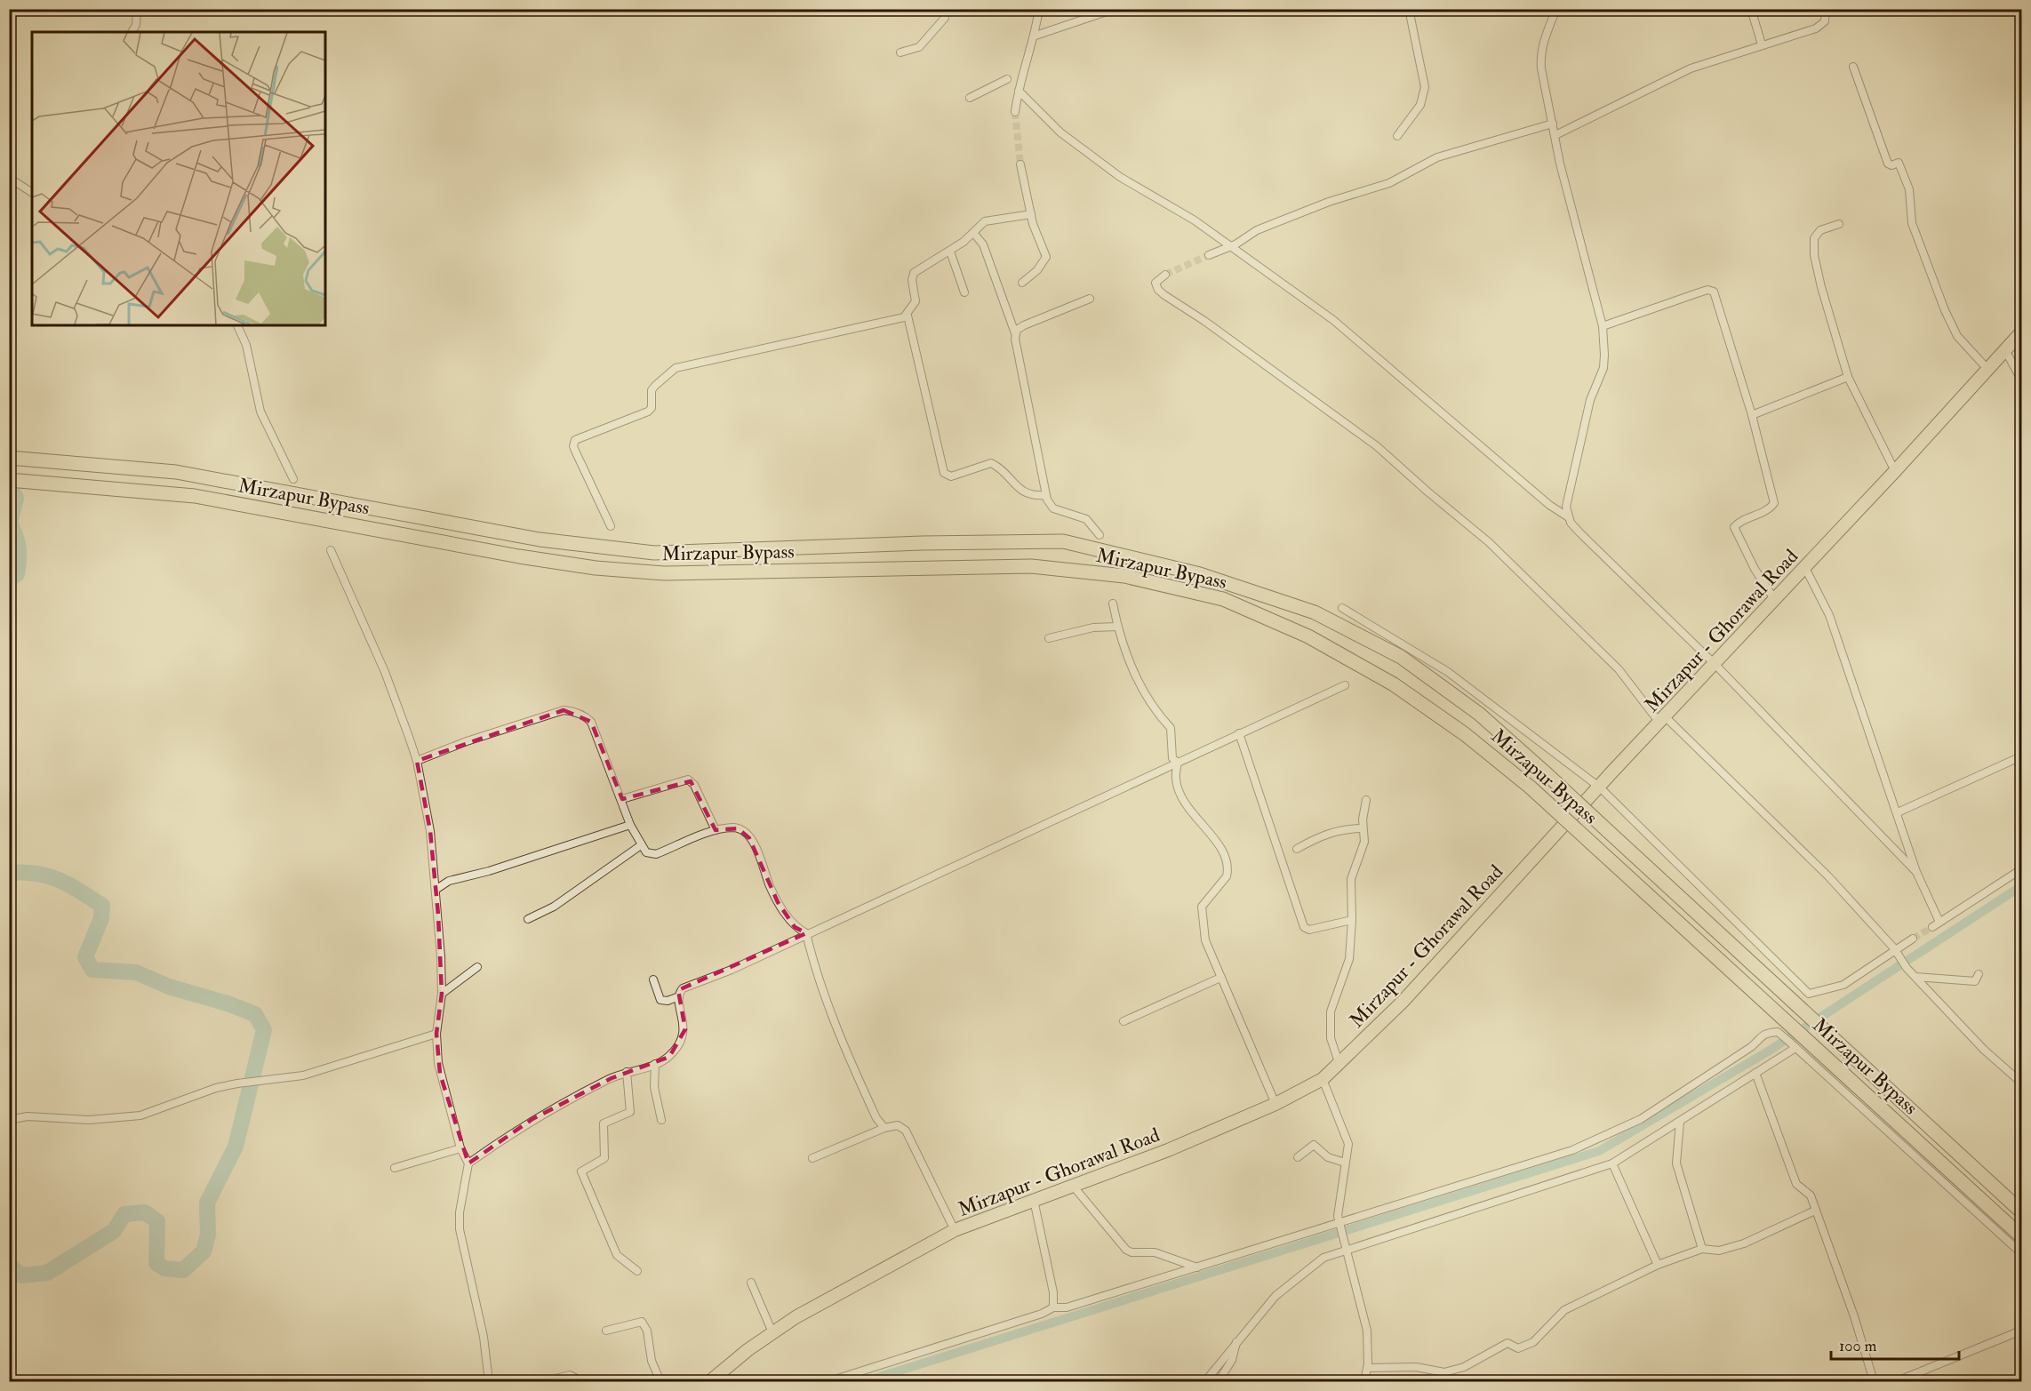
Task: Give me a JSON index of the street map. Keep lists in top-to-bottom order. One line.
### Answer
{"streets":{"highway":["Mirzapur Bypass"],"main road":["Mirzapur - Ghorawal Road"]},"scale_bar":"100 m"}
